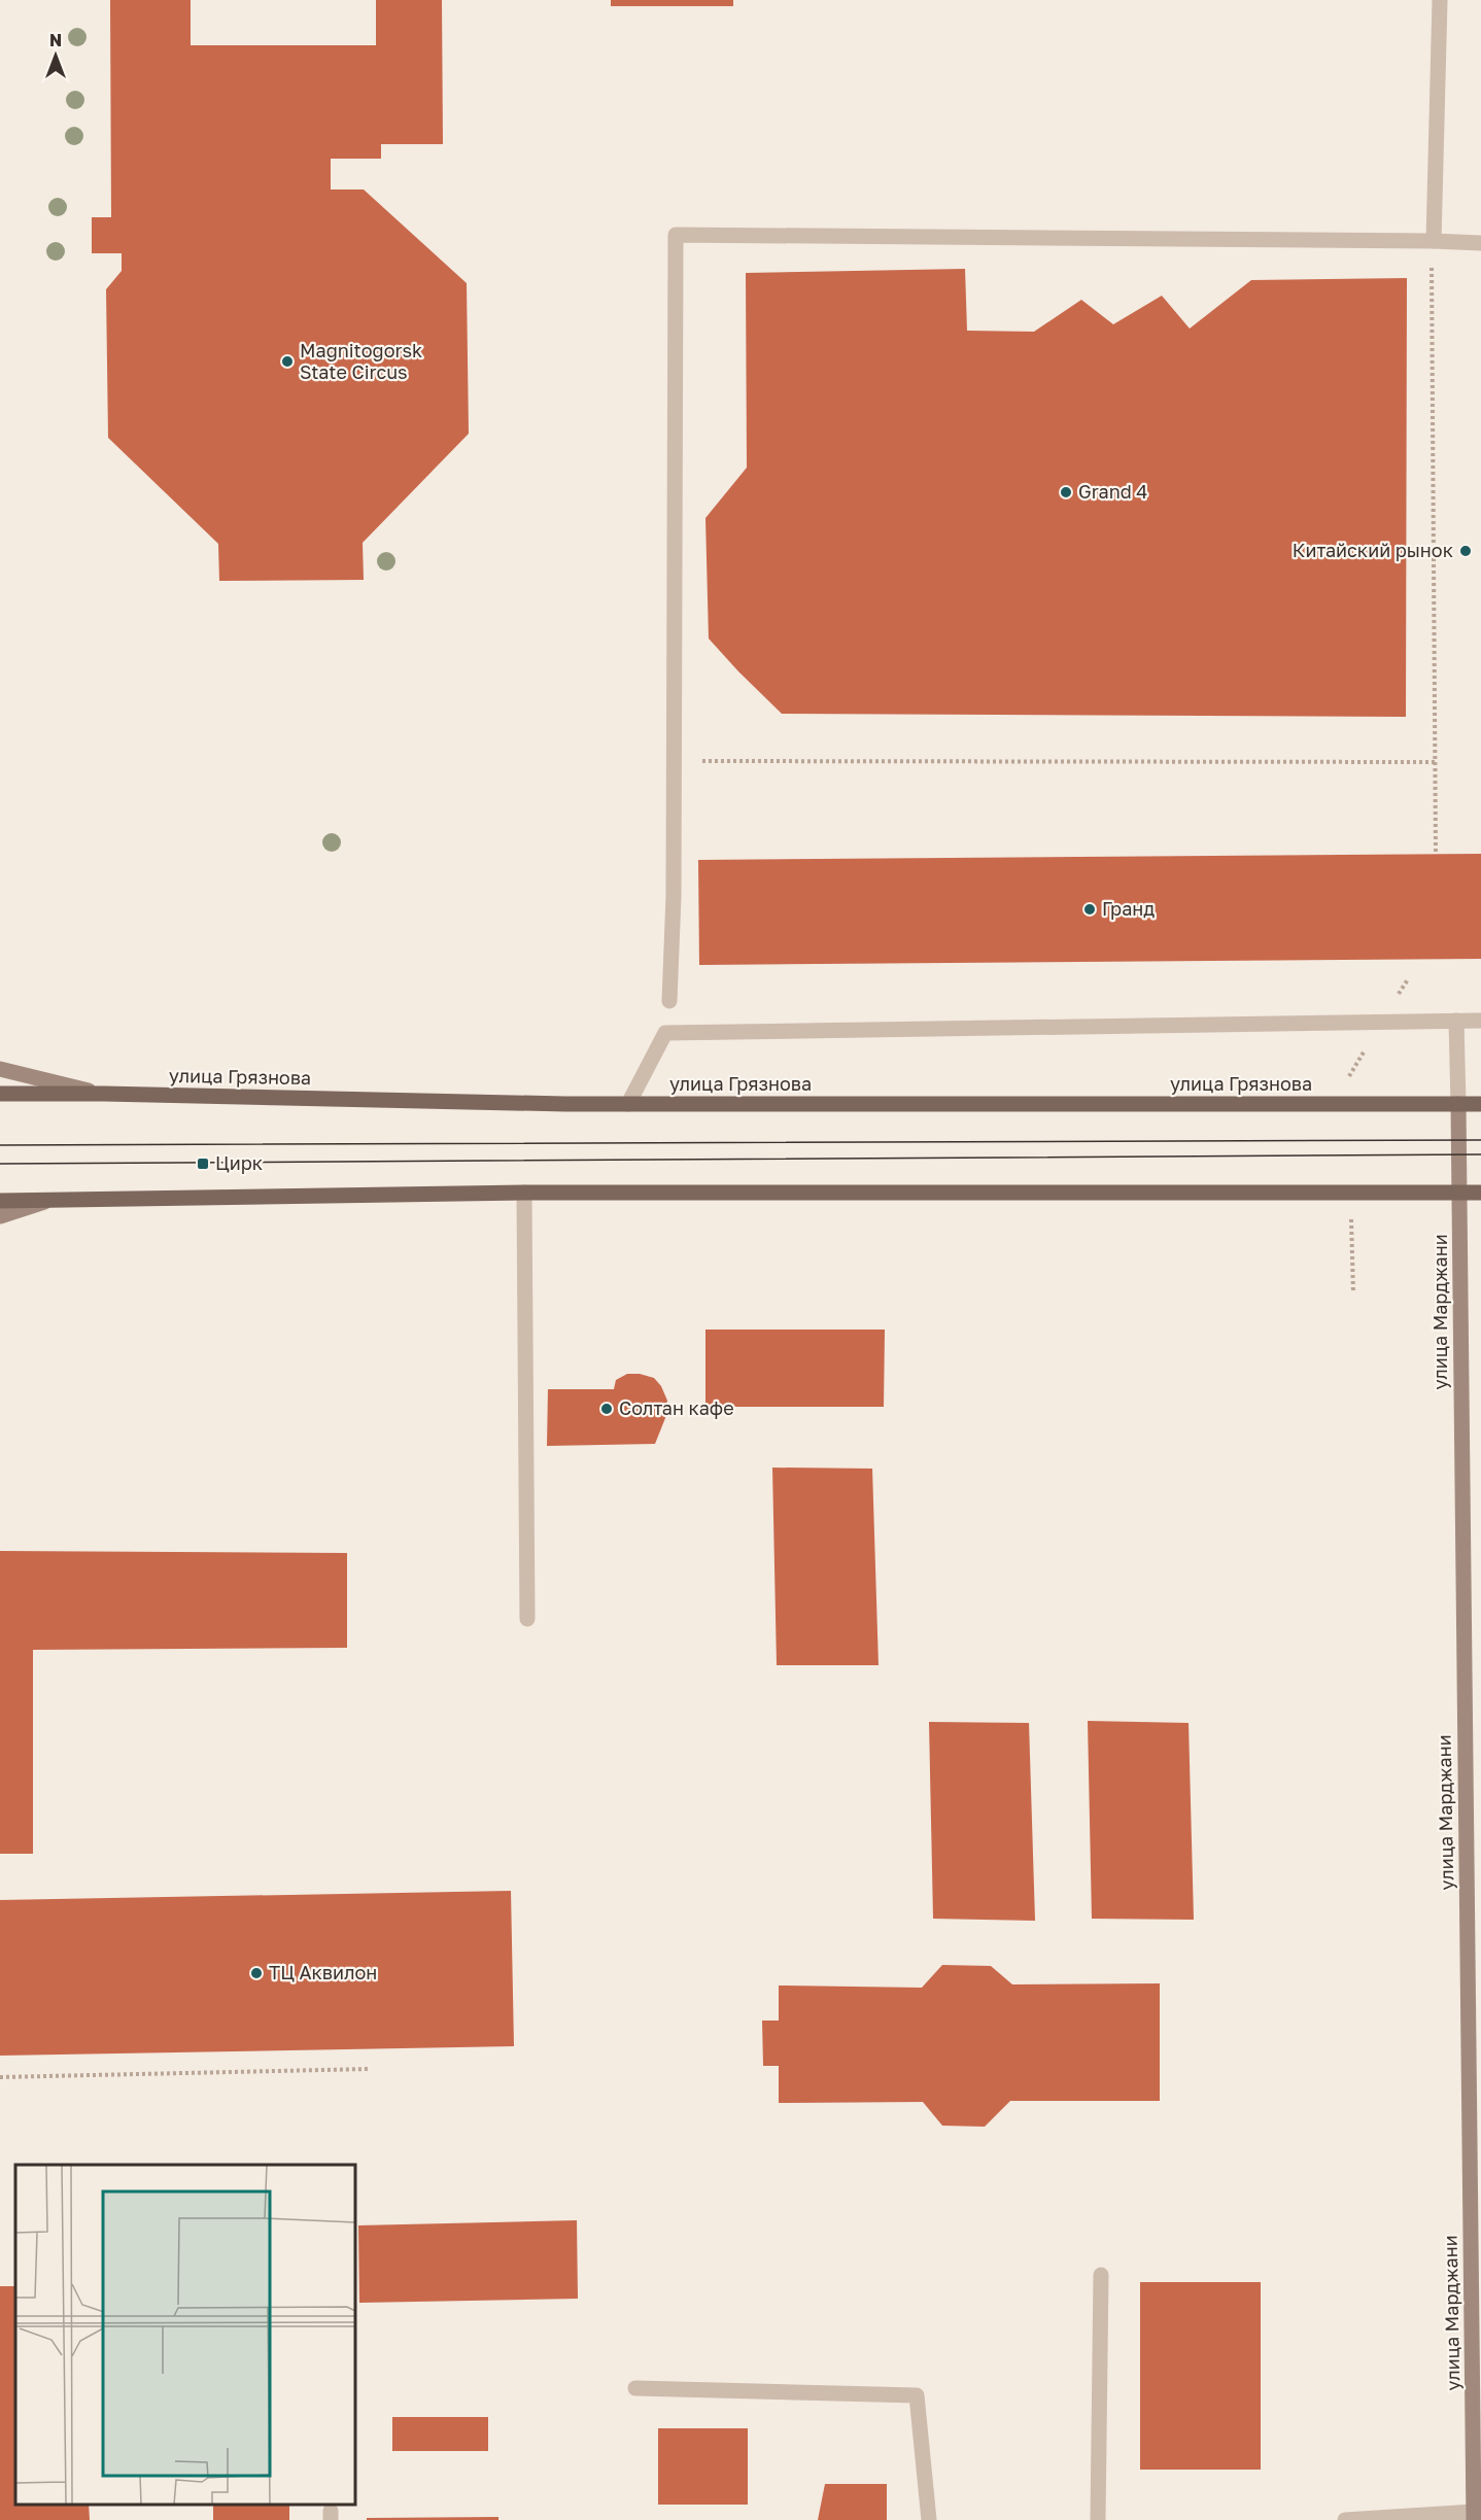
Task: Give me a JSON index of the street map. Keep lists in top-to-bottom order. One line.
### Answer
{"streets":{"main road":["улица Грязнова"],"street":["улица Марджани"]},"crossings":[["улица Грязнова","улица Марджани"]],"places":{"other":["Magnitogorsk State Circus","Grand 4","Китайский рынок","Гранд","Солтан кафе","ТЦ Аквилон"],"transit":["Цирк"]},"north":"top"}
